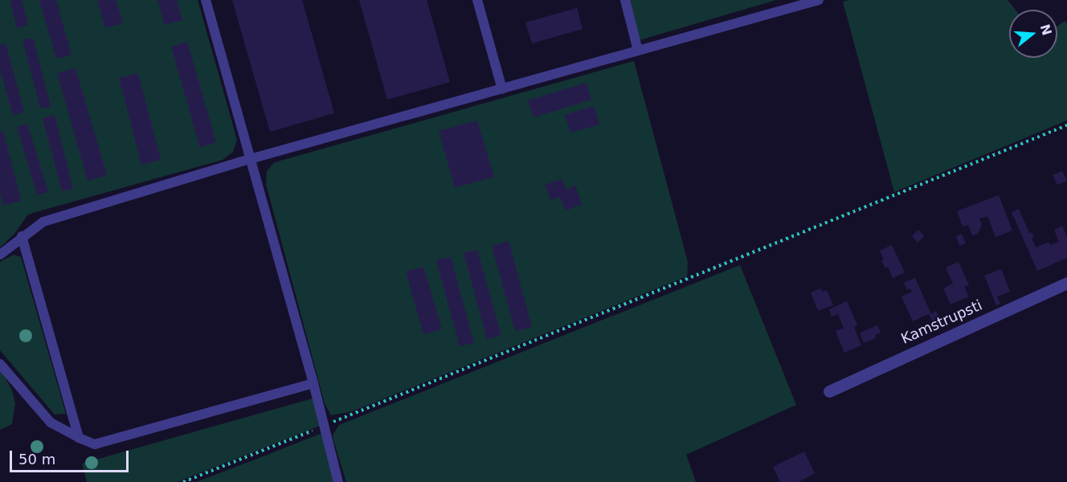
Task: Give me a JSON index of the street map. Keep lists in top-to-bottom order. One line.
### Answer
{"streets":{"street":["Kamstrupsti"]},"scale_bar":"50 m","north":"right"}
